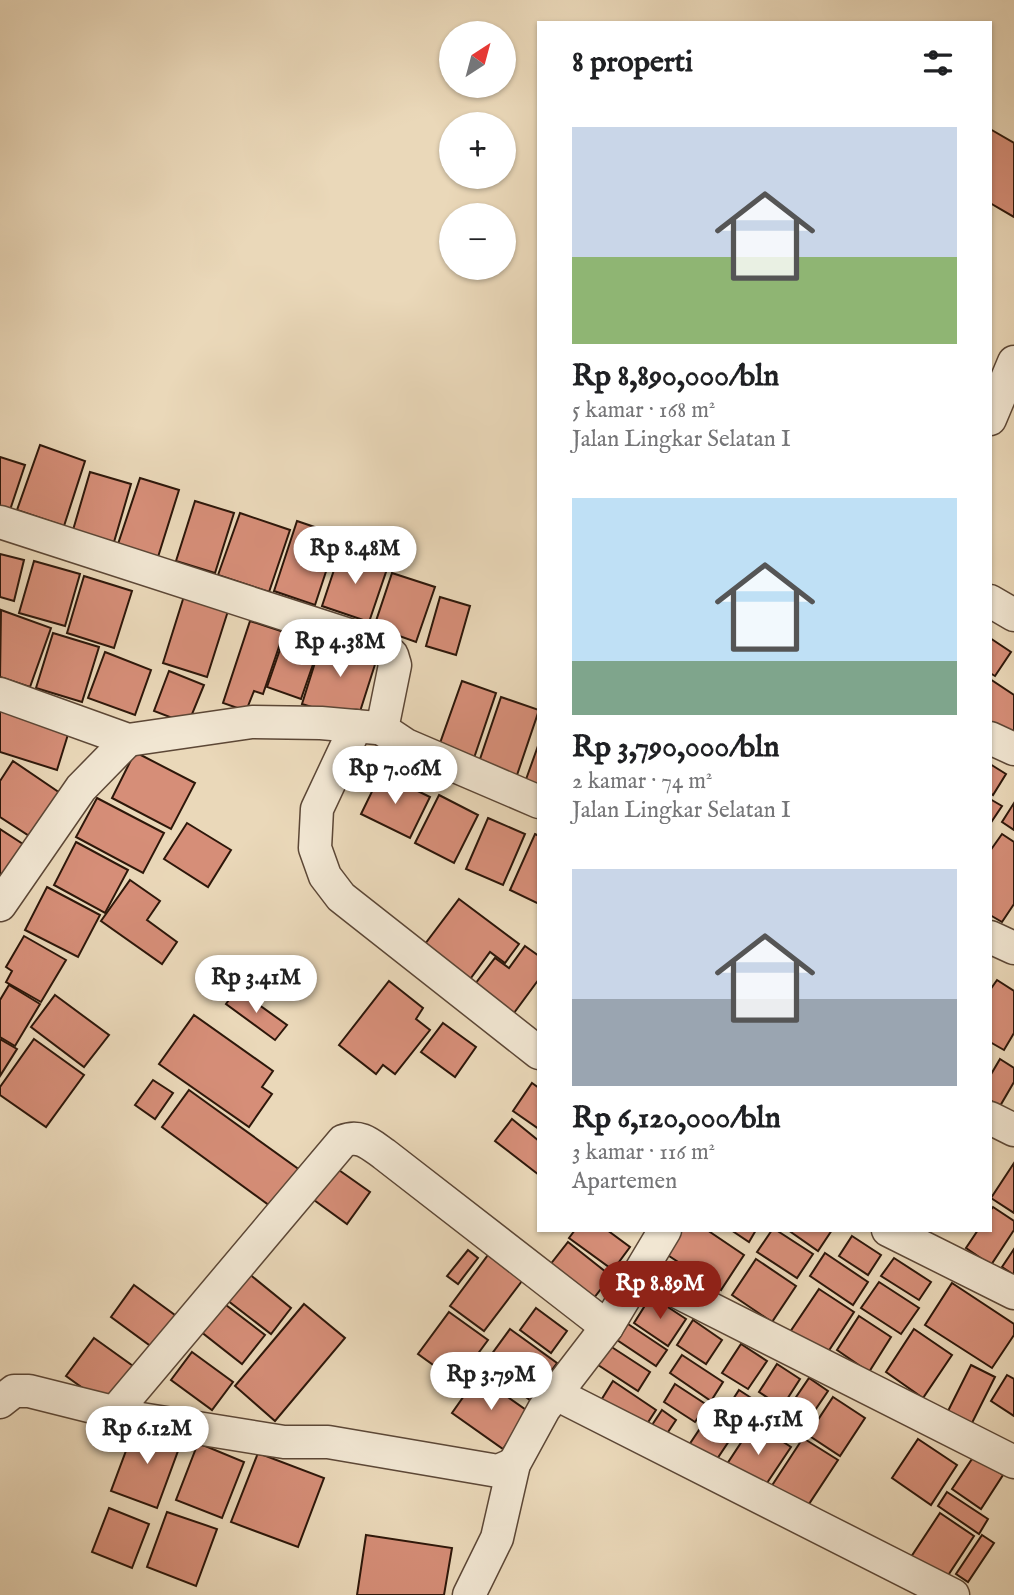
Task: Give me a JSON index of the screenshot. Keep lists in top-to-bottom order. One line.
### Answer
{"north":"top right","page":{"map_buttons":["+","−"],"heading":"8 properti","list":[{"name":"Rp 8,890,000/bln","note":"5 kamar · 168 m² · Jalan Lingkar Selatan I"},{"name":"Rp 3,790,000/bln","note":"2 kamar · 74 m² · Jalan Lingkar Selatan I"},{"name":"Rp 6,120,000/bln","note":"3 kamar · 116 m² · Apartemen"}],"price":["Rp 8.48M","Rp 4.38M","Rp 7.06M","Rp 3.41M","Rp 8.89M","Rp 3.79M","Rp 4.51M","Rp 6.12M"]}}
